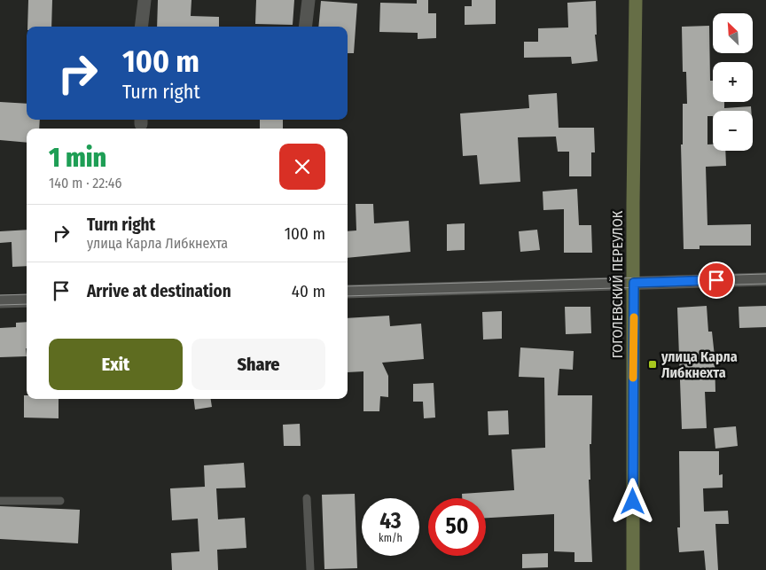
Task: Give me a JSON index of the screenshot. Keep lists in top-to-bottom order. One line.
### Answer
{"streets":{"main road":["ГОГОЛЕВСКИЙ ПЕРЕУЛОК"]},"places":{"transit":["улица Карла Либкнехта"]},"north":"top left","page":{"map_buttons":["+","−"],"turn":["100 m","Turn right"],"heading":["1 min","140 m · 22:46"],"list":[{"name":"Turn right","note":"улица Карла Либкнехта","value":"100 m"},{"name":"Arrive at destination","value":"40 m"}],"buttons":["Exit","Share"],"speed":"43 km/h","limit":"50"}}
